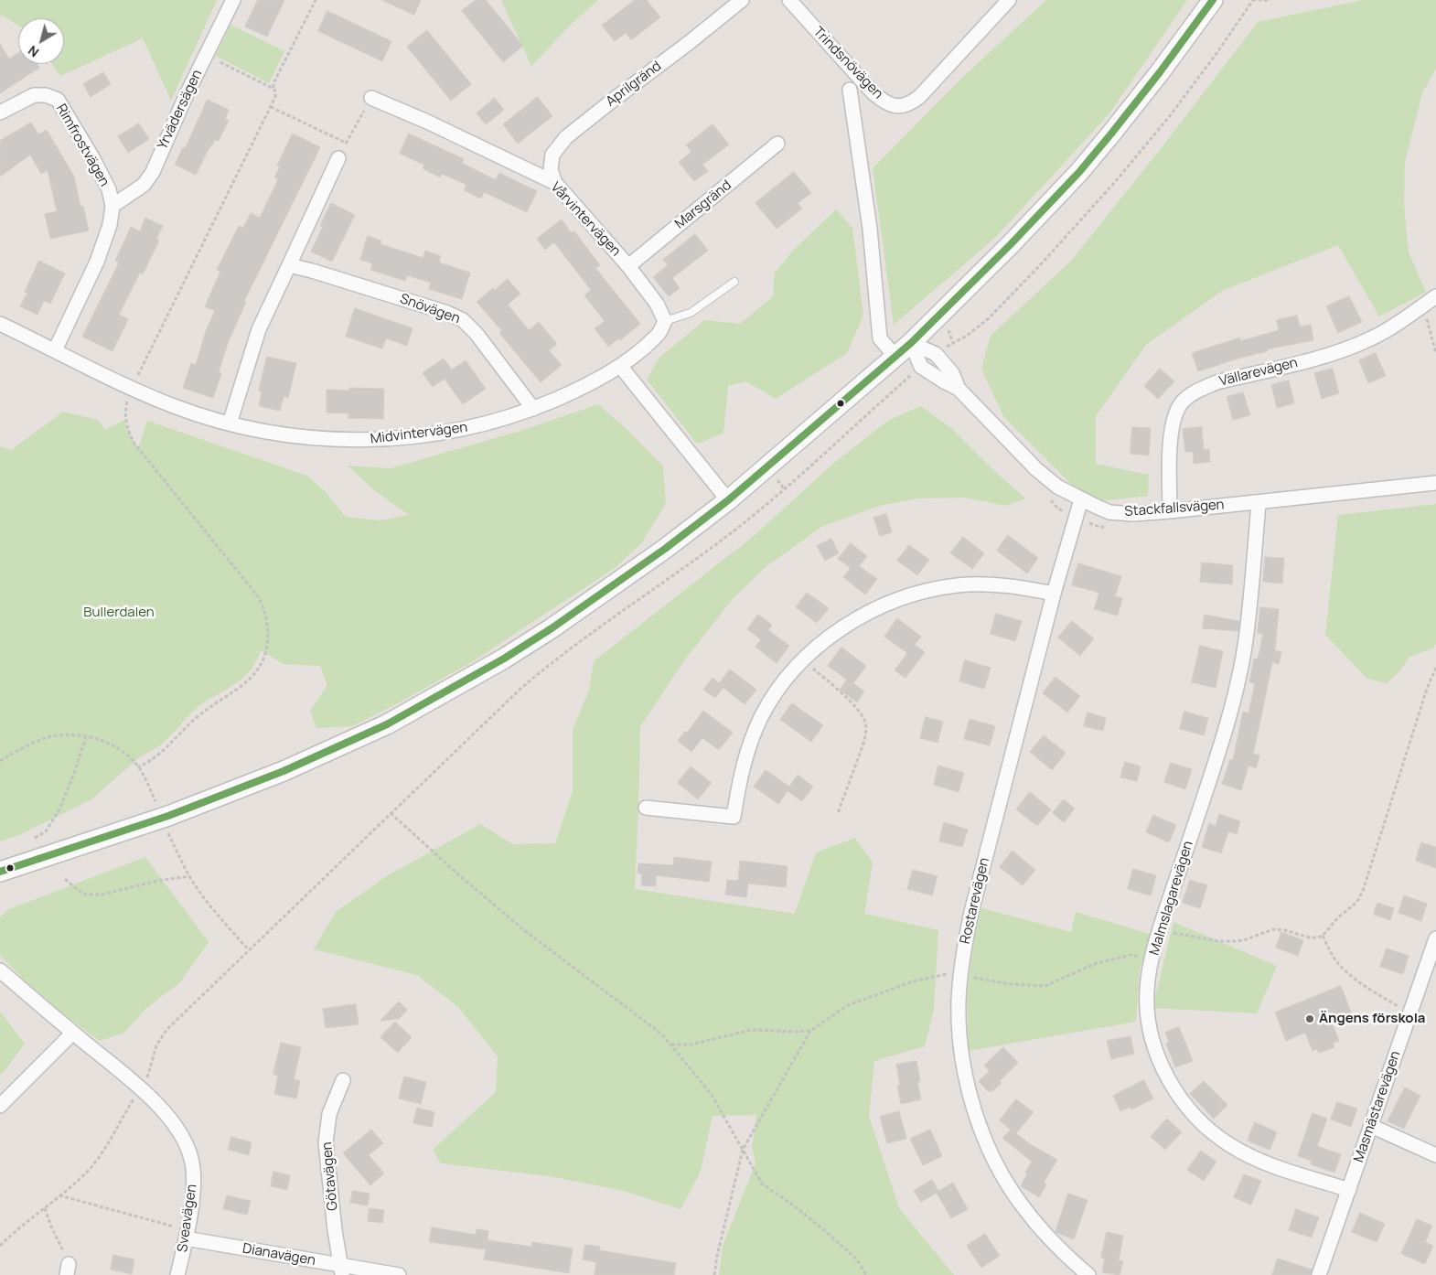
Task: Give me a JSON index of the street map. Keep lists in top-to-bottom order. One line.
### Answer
{"streets":{"street":["Trindsnövägen","Aprilgränd","Yrvädersägen","Rimfrostvägen","Marsgränd","Vårvintervägen","Snövägen","Vällarevägen","Midvintervägen","Stackfallsvägen","Malmslagarevägen","Rostarevägen","Masmästarevägen","Götavägen","Sveavägen","Dianavägen"]},"crossings":[["Aprilgränd","Vårvintervägen"],["Yrvädersägen","Rimfrostvägen"],["Rimfrostvägen","Midvintervägen"],["Marsgränd","Vårvintervägen"],["Snövägen","Midvintervägen"],["Vällarevägen","Stackfallsvägen"],["Stackfallsvägen","Malmslagarevägen"],["Stackfallsvägen","Rostarevägen"],["Malmslagarevägen","Masmästarevägen"],["Götavägen","Dianavägen"],["Sveavägen","Dianavägen"]],"parks":["Bullerdalen"],"places":["Ängens förskola"],"north":"bottom left"}
